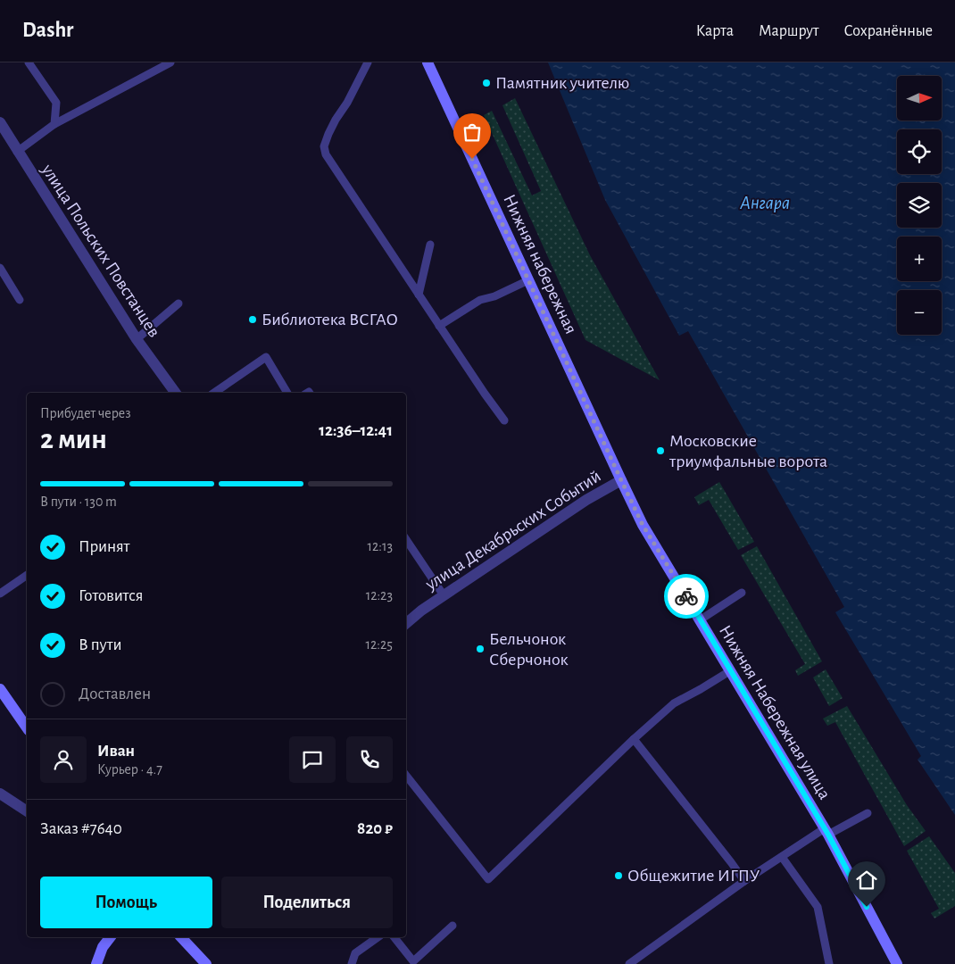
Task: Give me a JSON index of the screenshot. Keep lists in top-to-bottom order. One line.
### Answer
{"streets":{"main road":["Нижняя набережная","Нижняя Набережная улица"],"street":["улица Польских Повстанцев","улица Декабрьских Событий"]},"crossings":[["Нижняя набережная","улица Декабрьских Событий"],["Нижняя набережная","Нижняя Набережная улица"],["улица Декабрьских Событий","Нижняя Набережная улица"]],"water":["Ангара"],"places":["Памятник учителю","Библиотека ВСГАО","Московские триумфальные ворота","Бельчонок Сберчонок","Общежитие ИГПУ"],"north":"right","page":{"header":"Dashr","nav":["Карта","Маршрут","Сохранённые"],"map_buttons":["+","−"],"heading":["2 мин","Прибудет через","12:36–12:41"],"panel":["Иван","Курьер · 4.7","Заказ #7640","820 ₽"],"bar":"В пути · 130 m","list":[["Принят","12:13"],["Готовится","12:23"],["В пути","12:25"],"Доставлен"],"buttons":["Помощь","Поделиться"]}}
